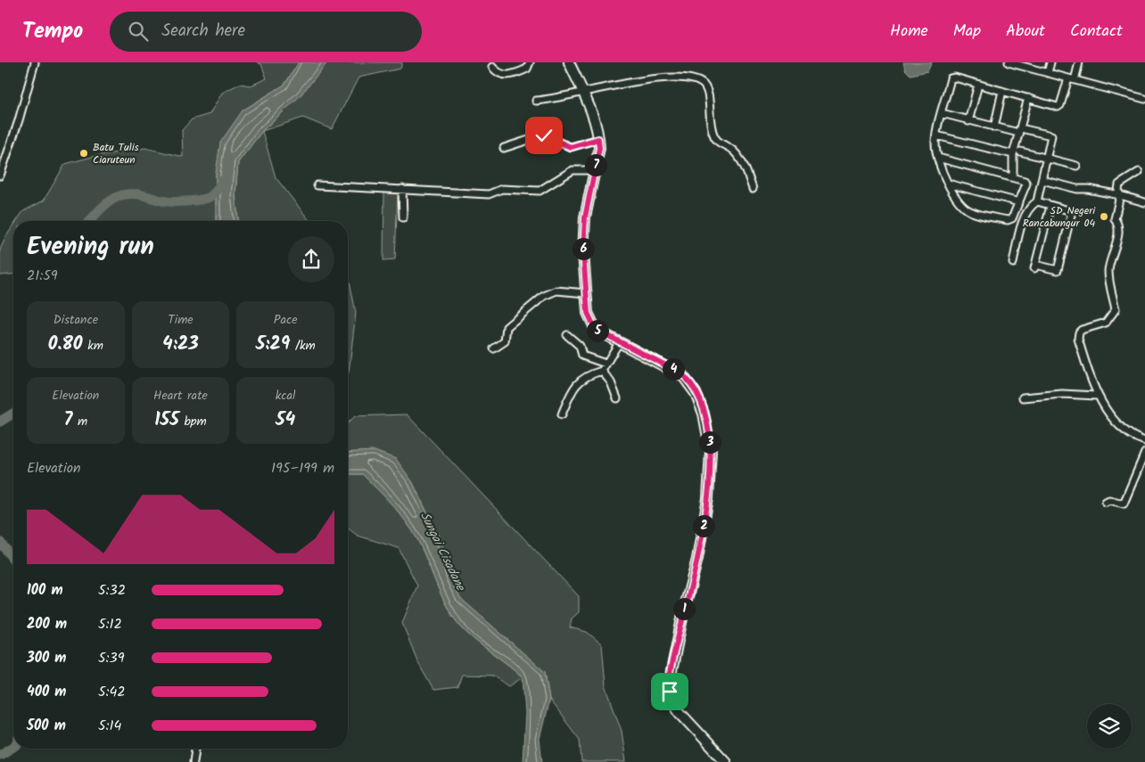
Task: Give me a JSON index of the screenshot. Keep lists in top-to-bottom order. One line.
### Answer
{"water":["Sungai Cisadane"],"places":["Batu Tulis Ciaruteun","SD Negeri Rancabungur 04"],"page":{"header":"Tempo","search":"Search here","nav":["Home","Map","About","Contact"],"pins":["7","6","5","4","3","2","1"],"heading":["Evening run","21:59"],"stats":[["Distance","0.80 km"],["Time","4:23"],["Pace","5:29 /km"],["Elevation","7 m"],["Heart rate","155 bpm"],["kcal","54"]],"chart":["Elevation","195–199 m"],"list":[{"name":"100 m","note":"5:32"},{"name":"200 m","note":"5:12"},{"name":"300 m","note":"5:39"},{"name":"400 m","note":"5:42"},{"name":"500 m","note":"5:14"}]}}
